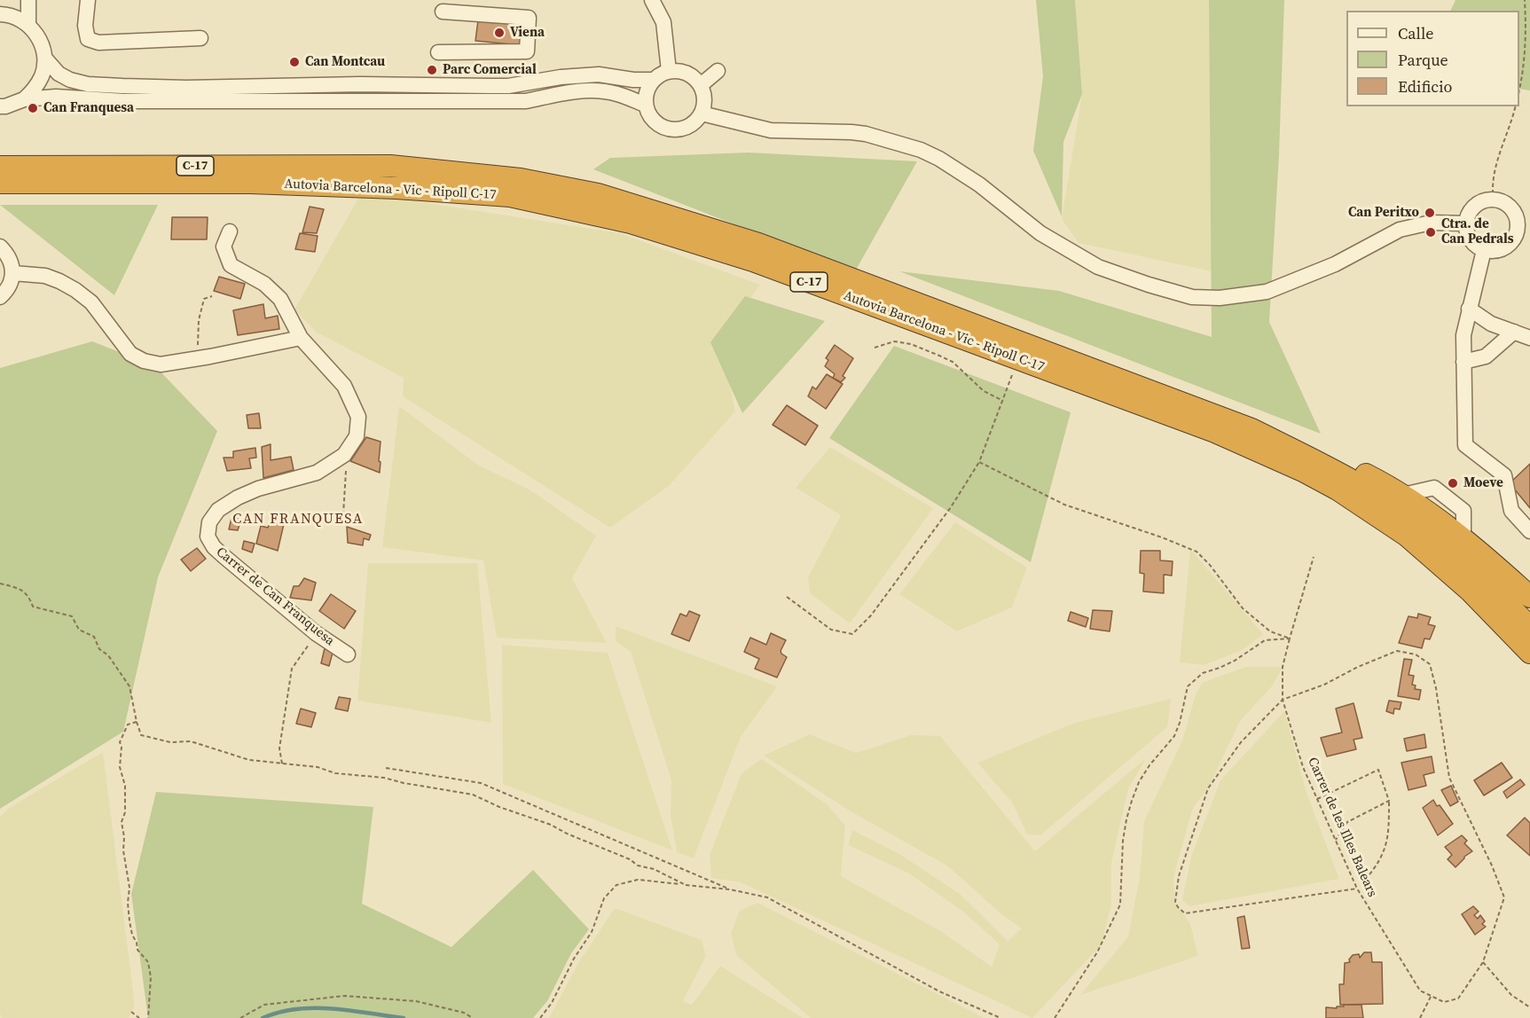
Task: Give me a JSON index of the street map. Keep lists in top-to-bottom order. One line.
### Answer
{"streets":{"highway":["C-17","Autovia Barcelona - Vic - Ripoll C-17"],"street":["Carrer de Can Franquesa"],"path":["Carrer de les Illes Balears"]},"districts":["CAN FRANQUESA"],"places":["Viena","Can Montcau","Parc Comercial","Can Franquesa","Can Peritxo","Ctra. de Can Pedrals","Moeve"],"legend":["Calle","Parque","Edificio"]}
